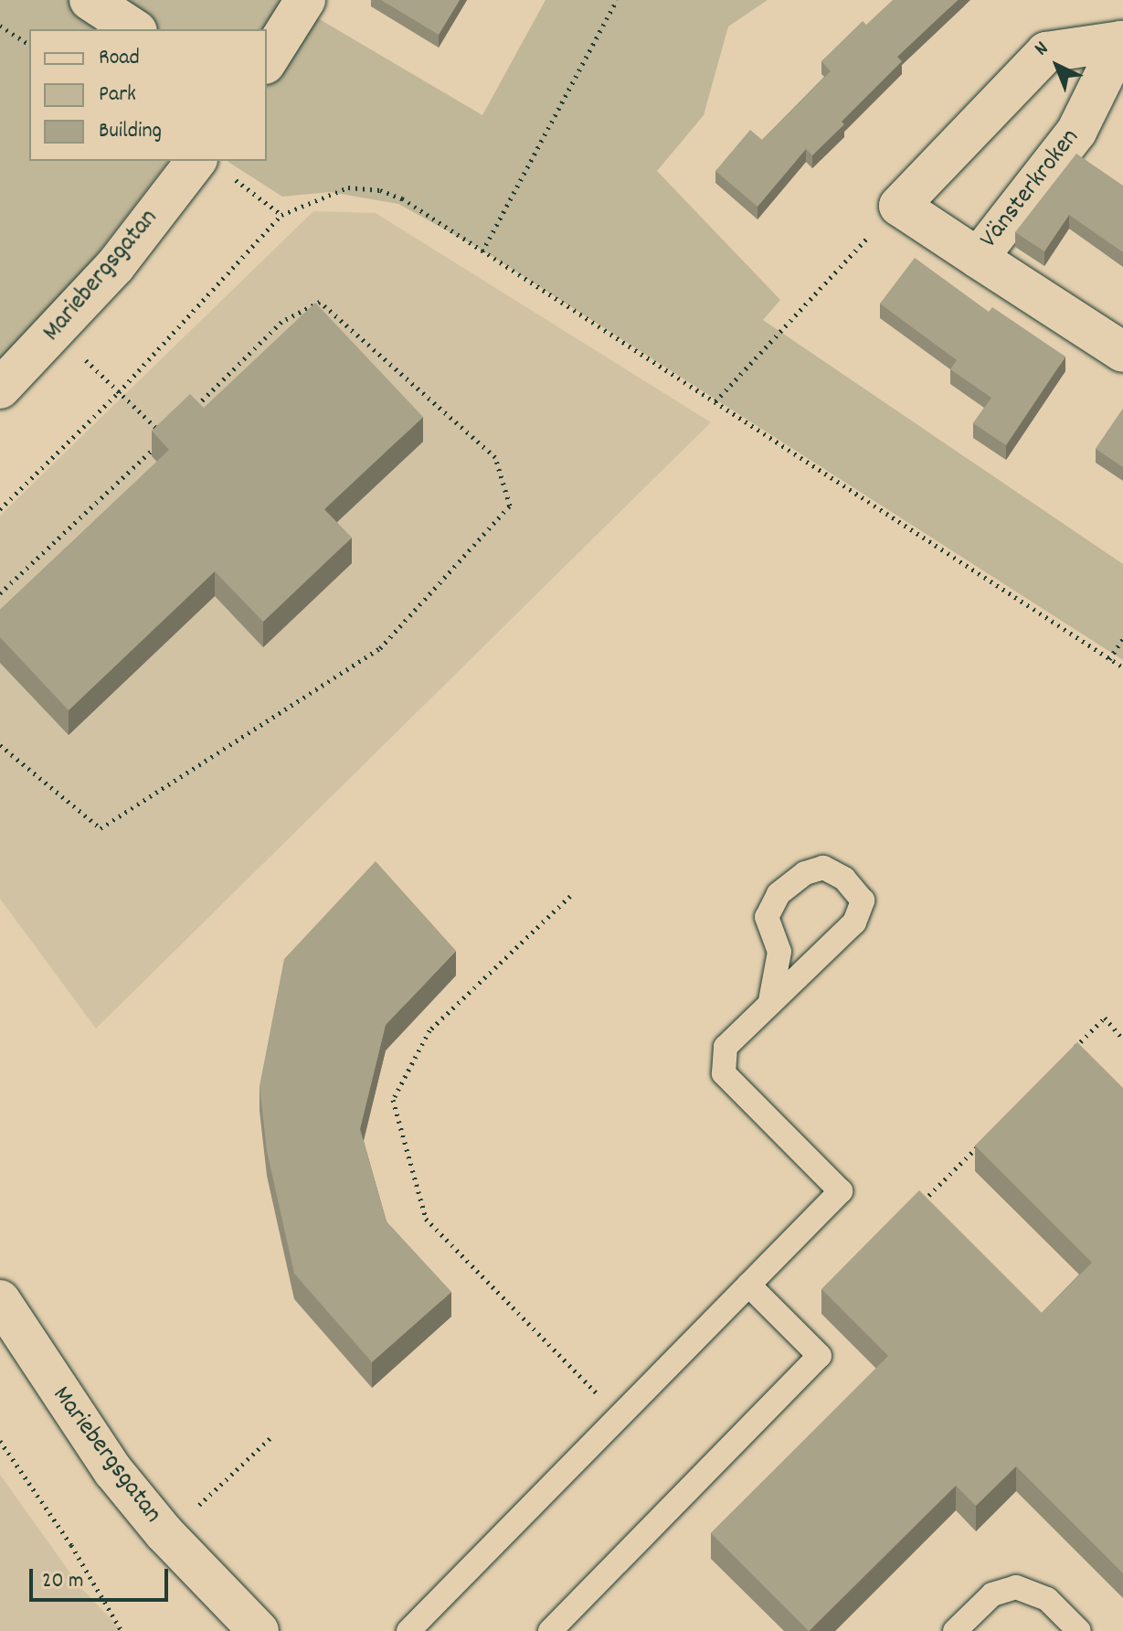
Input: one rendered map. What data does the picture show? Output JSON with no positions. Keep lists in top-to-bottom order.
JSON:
{
  "streets": {
    "street": ["Vänsterkroken", "Mariebergsgatan"]
  },
  "legend": ["Road", "Park", "Building"],
  "scale_bar": "20 m",
  "north": "top left"
}
